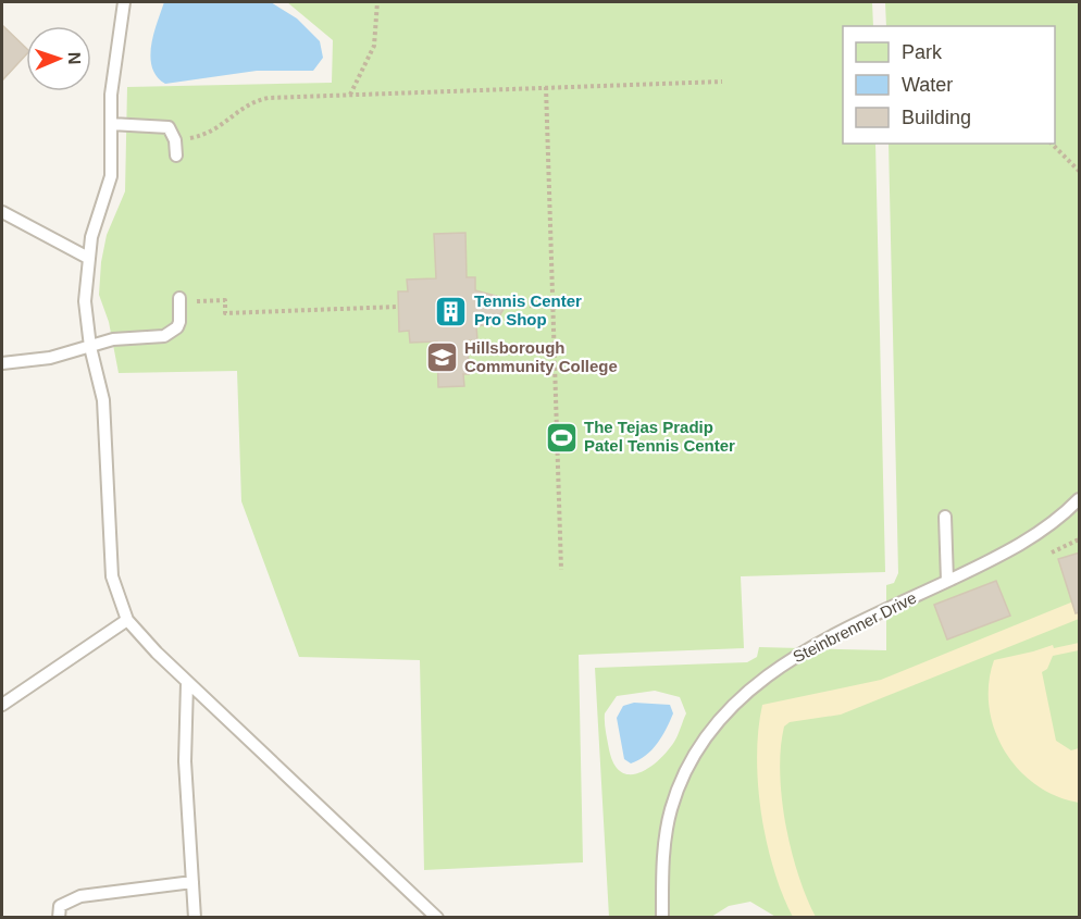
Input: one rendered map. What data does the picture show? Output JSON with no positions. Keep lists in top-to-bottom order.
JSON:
{
  "streets": {
    "lane": ["Steinbrenner Drive"]
  },
  "places": {
    "building": ["Tennis Center Pro Shop"],
    "school or university": ["Hillsborough Community College"],
    "sports": ["The Tejas Pradip Patel Tennis Center"]
  },
  "legend": ["Park", "Water", "Building"],
  "north": "right"
}
